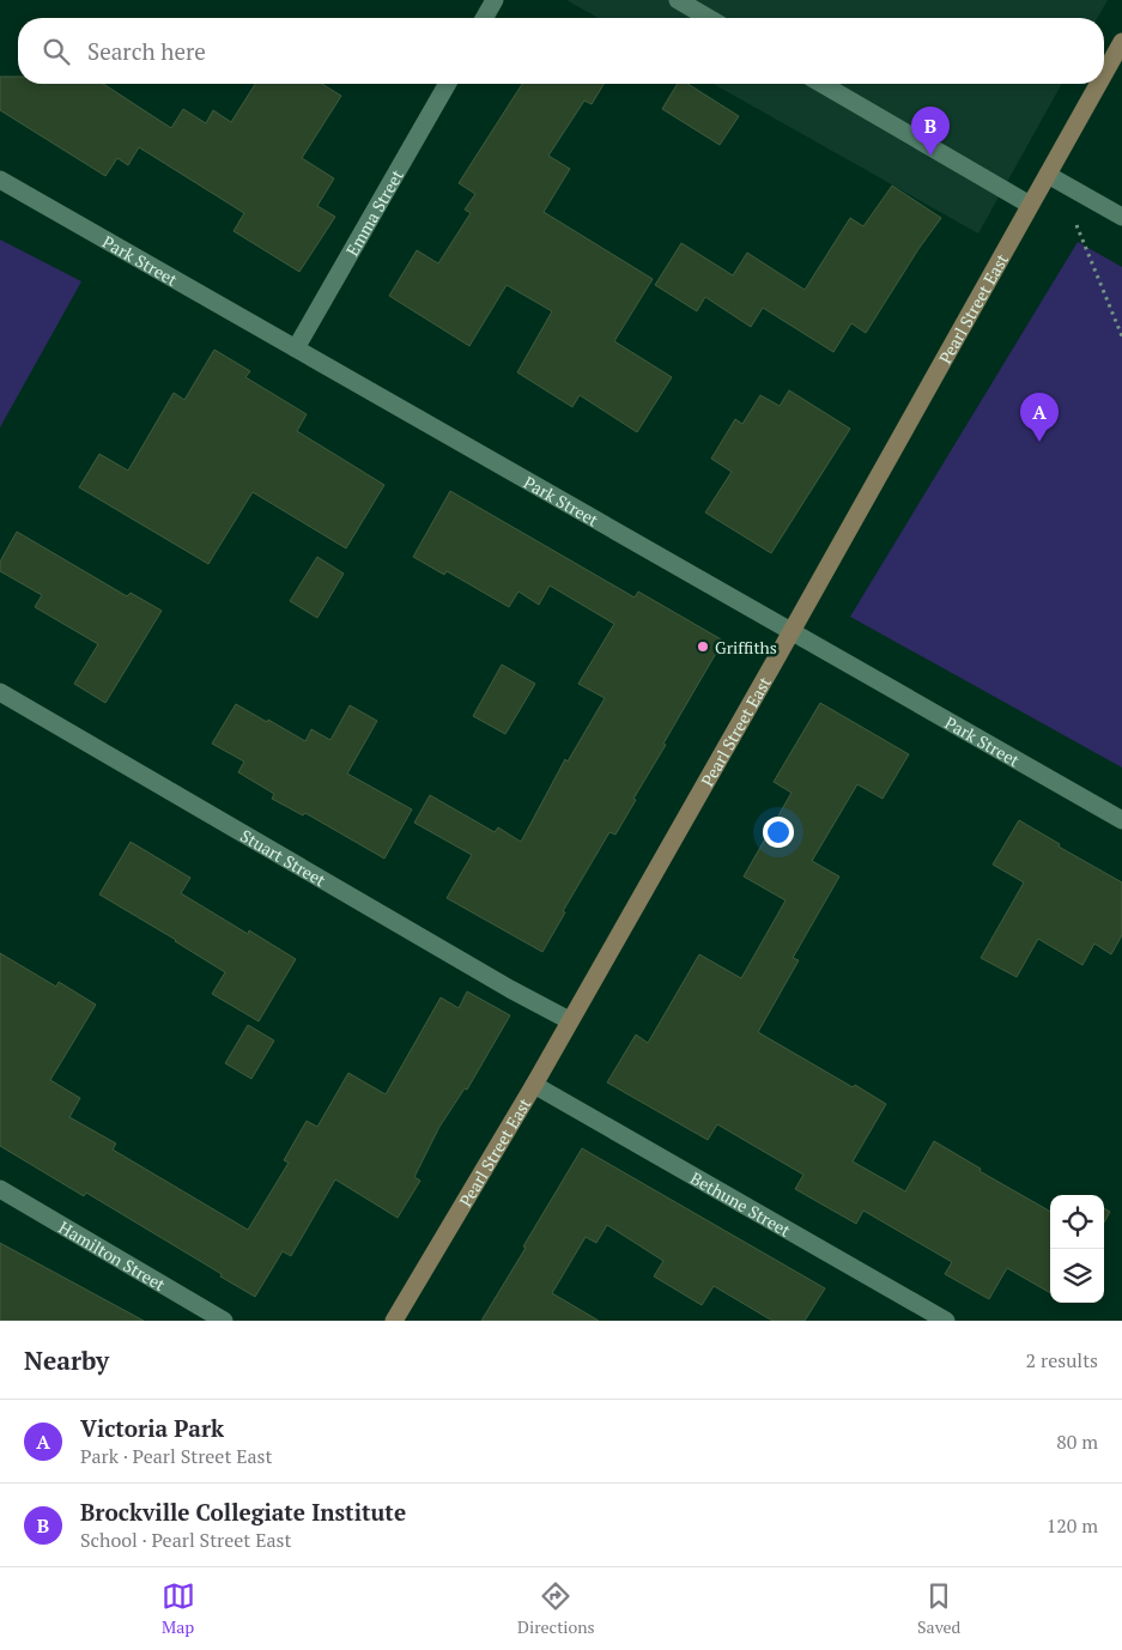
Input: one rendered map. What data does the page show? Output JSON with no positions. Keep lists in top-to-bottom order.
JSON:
{
  "streets": {
    "street": [
      "Emma Street",
      "Park Street",
      "Pearl Street East",
      "Stuart Street",
      "Bethune Street",
      "Hamilton Street"
    ]
  },
  "crossings": [
    ["Emma Street", "Park Street"],
    ["Park Street", "Pearl Street East"],
    ["Pearl Street East", "Stuart Street"],
    ["Pearl Street East", "Bethune Street"]
  ],
  "places": ["Griffiths"],
  "page": {
    "search": "Search here",
    "pins": ["B", "A"],
    "heading": ["Nearby", "2 results"],
    "list": [
      {
        "mark": "A",
        "name": "Victoria Park",
        "note": "Park · Pearl Street East",
        "value": "80 m"
      },
      {
        "mark": "B",
        "name": "Brockville Collegiate Institute",
        "note": "School · Pearl Street East",
        "value": "120 m"
      }
    ],
    "nav": ["Map", "Directions", "Saved"]
  }
}
